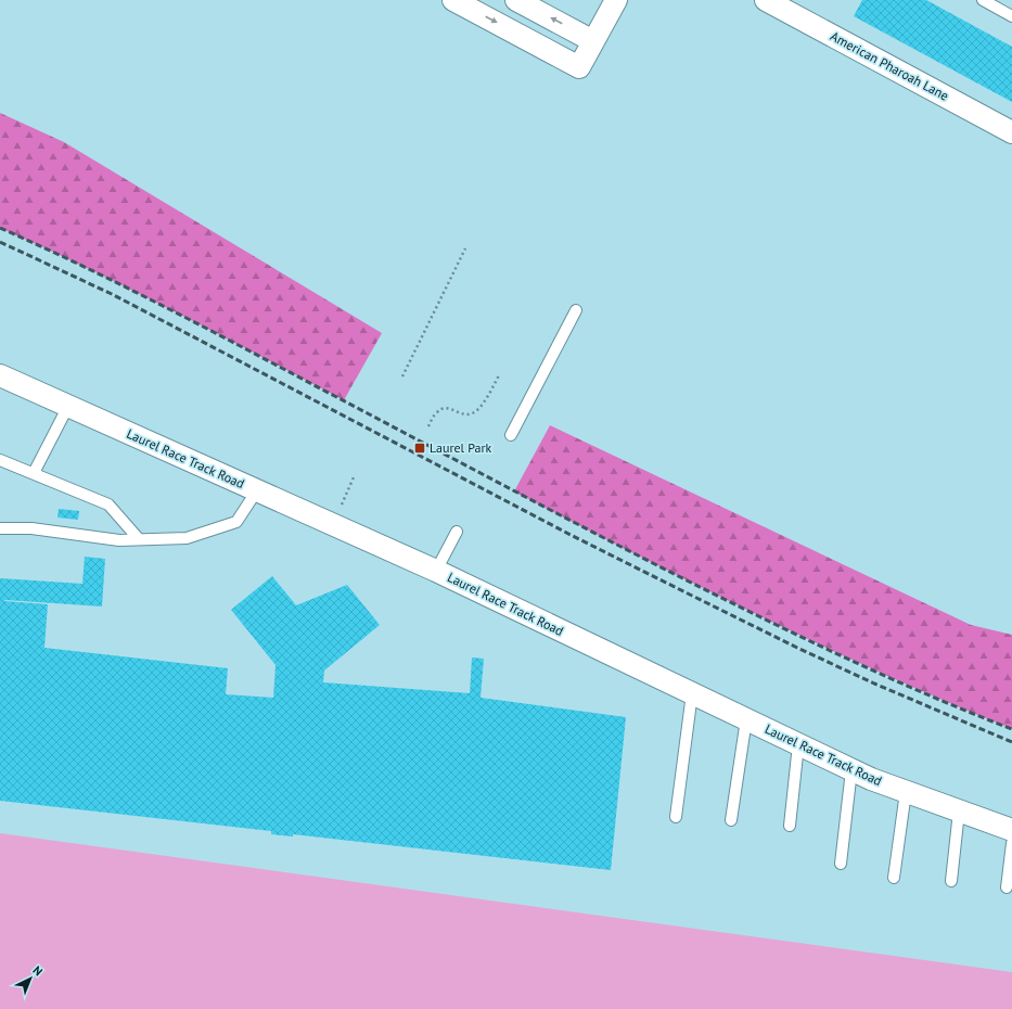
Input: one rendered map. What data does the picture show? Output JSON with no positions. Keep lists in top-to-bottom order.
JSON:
{
  "streets": {
    "street": ["American Pharoah Lane", "Laurel Race Track Road"]
  },
  "places": {
    "transit": ["Laurel Park"]
  },
  "north": "top right"
}
